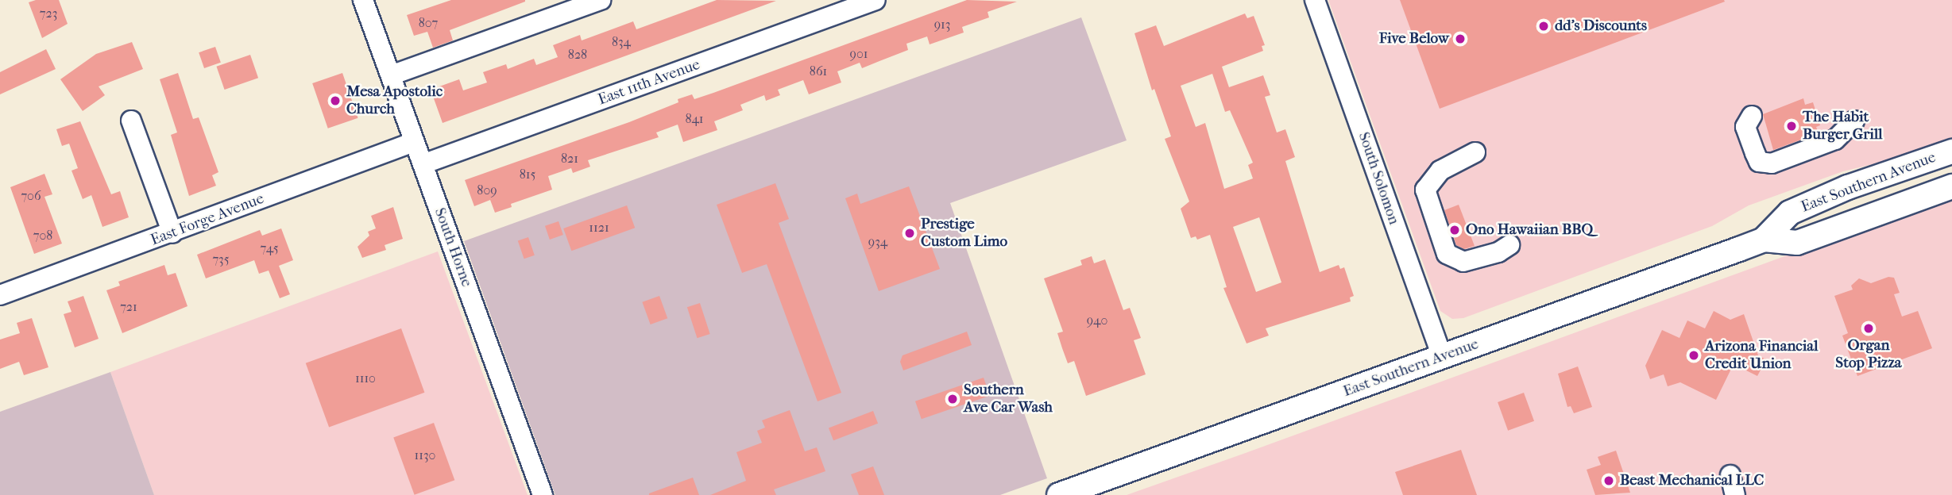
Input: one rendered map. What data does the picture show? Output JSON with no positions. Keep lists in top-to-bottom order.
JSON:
{
  "streets": {
    "main road": ["East Southern Avenue"],
    "street": [
      "East 11th Avenue",
      "South Solomon",
      "East Forge Avenue",
      "South Horne"
    ]
  },
  "crossings": [
    ["East 11th Avenue", "South Horne"],
    ["South Solomon", "East Southern Avenue"],
    ["East Forge Avenue", "South Horne"]
  ],
  "places": [
    "dd's Discounts",
    "Five Below",
    "Mesa Apostolic Church",
    "The Habit Burger Grill",
    "Ono Hawaiian BBQ",
    "Prestige Custom Limo",
    "Organ Stop Pizza",
    "Arizona Financial Credit Union",
    "Southern Ave Car Wash",
    "Beast Mechanical LLC"
  ],
  "house_numbers": [
    "723",
    "807",
    "913",
    "834",
    "901",
    "828",
    "861",
    "841",
    "821",
    "815",
    "809",
    "706",
    "1121",
    "708",
    "934",
    "745",
    "735",
    "721",
    "940",
    "1110",
    "1130"
  ]
}
